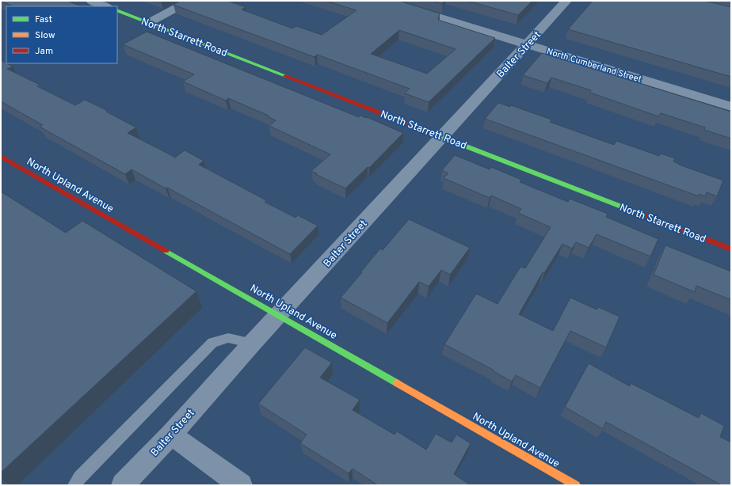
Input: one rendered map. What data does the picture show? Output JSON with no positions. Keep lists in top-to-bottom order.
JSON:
{
  "streets": {
    "street": [
      "North Starrett Road",
      "Balter Street",
      "North Cumberland Street",
      "North Upland Avenue"
    ]
  },
  "crossings": [
    ["North Starrett Road", "Balter Street"],
    ["Balter Street", "North Cumberland Street"],
    ["Balter Street", "North Upland Avenue"]
  ],
  "legend": ["Fast", "Slow", "Jam"]
}
